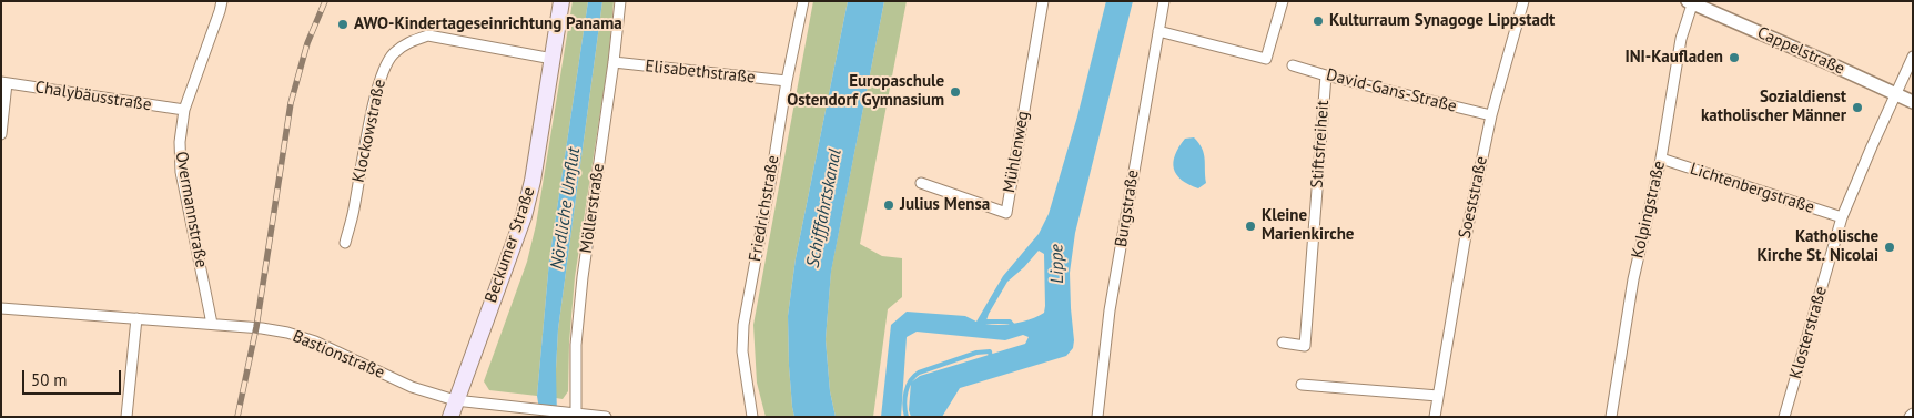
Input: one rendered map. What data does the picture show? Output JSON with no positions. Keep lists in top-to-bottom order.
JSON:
{
  "streets": {
    "main road": ["Beckumer Straße"],
    "street": [
      "Cappelstraße",
      "Elisabethstraße",
      "David-Gans-Straße",
      "Chalybäusstraße",
      "Klockowstraße",
      "Stiftsfreiheit",
      "Mühlenweg",
      "Lichtenbergstraße",
      "Soeststraße",
      "Möllerstraße",
      "Friedrichstraße",
      "Burgstraße",
      "Overmannstraße",
      "Kolpingstraße",
      "Klosterstraße",
      "Bastionstraße"
    ]
  },
  "crossings": [
    ["Cappelstraße", "Kolpingstraße"],
    ["Cappelstraße", "Klosterstraße"],
    ["Elisabethstraße", "Möllerstraße"],
    ["Elisabethstraße", "Friedrichstraße"],
    ["David-Gans-Straße", "Stiftsfreiheit"],
    ["David-Gans-Straße", "Soeststraße"],
    ["Chalybäusstraße", "Overmannstraße"],
    ["Klockowstraße", "Beckumer Straße"],
    ["Lichtenbergstraße", "Kolpingstraße"],
    ["Lichtenbergstraße", "Klosterstraße"],
    ["Möllerstraße", "Bastionstraße"],
    ["Overmannstraße", "Bastionstraße"],
    ["Beckumer Straße", "Bastionstraße"]
  ],
  "water": ["Nördliche Umflut", "Schifffahrtskanal", "Lippe"],
  "places": [
    "Kulturraum Synagoge Lippstadt",
    "AWO-Kindertageseinrichtung Panama",
    "INI-Kaufladen",
    "Europaschule Ostendorf Gymnasium",
    "Sozialdienst katholischer Männer",
    "Julius Mensa",
    "Kleine Marienkirche",
    "Katholische Kirche St. Nicolai"
  ],
  "scale_bar": "50 m"
}
